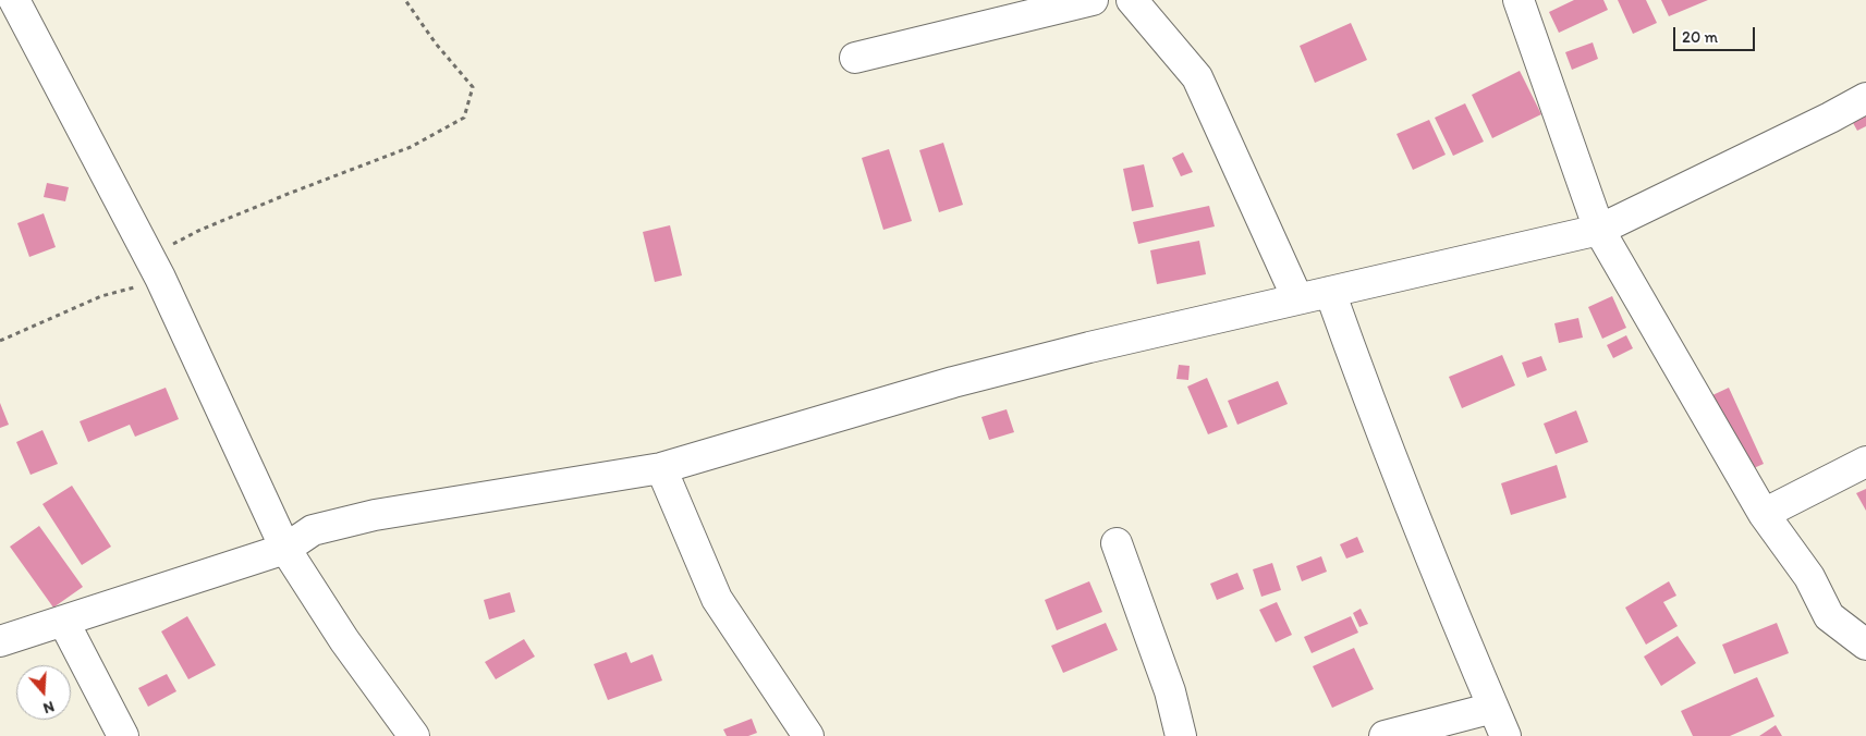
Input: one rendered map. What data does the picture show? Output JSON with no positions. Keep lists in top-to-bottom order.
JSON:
{
  "scale_bar": "20 m",
  "north": "bottom"
}
